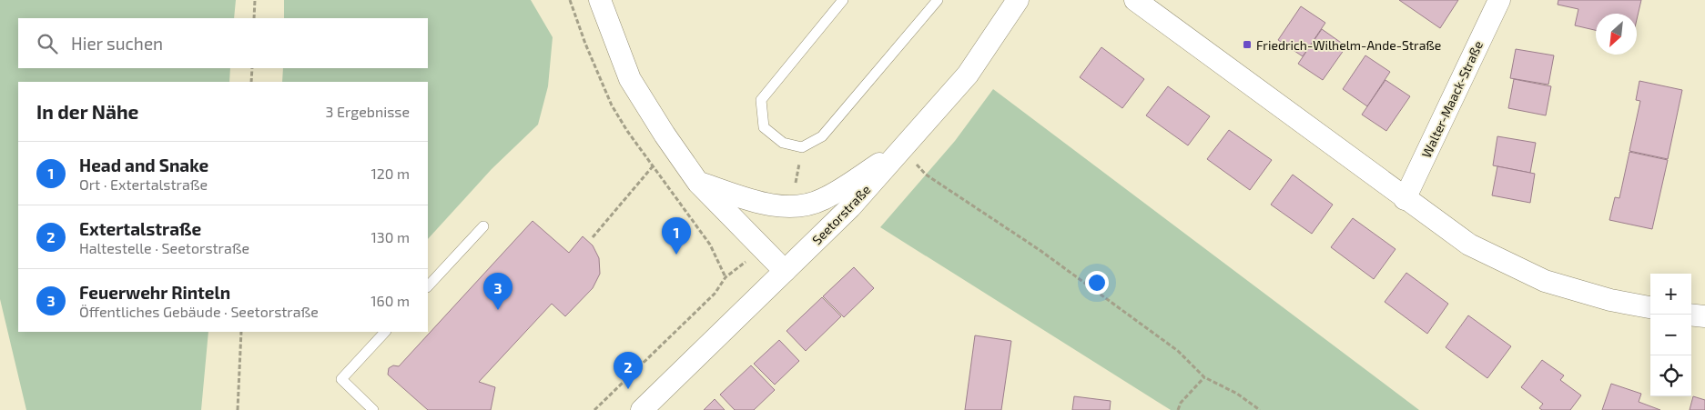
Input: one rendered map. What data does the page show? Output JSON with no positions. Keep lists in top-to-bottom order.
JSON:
{
  "streets": {
    "street": ["Walter-Maack-Straße", "Seetorstraße"]
  },
  "places": {
    "transit": ["Friedrich-Wilhelm-Ande-Straße"]
  },
  "north": "bottom left",
  "page": {
    "search": "Hier suchen",
    "heading": ["In der Nähe", "3 Ergebnisse"],
    "list": [
      {
        "mark": "1",
        "name": "Head and Snake",
        "note": "Ort · Extertalstraße",
        "value": "120 m"
      },
      {
        "mark": "2",
        "name": "Extertalstraße",
        "note": "Haltestelle · Seetorstraße",
        "value": "130 m"
      },
      {
        "mark": "3",
        "name": "Feuerwehr Rinteln",
        "note": "Öffentliches Gebäude · Seetorstraße",
        "value": "160 m"
      }
    ],
    "pins": ["1", "3", "2"],
    "map_buttons": ["+", "−"]
  }
}
